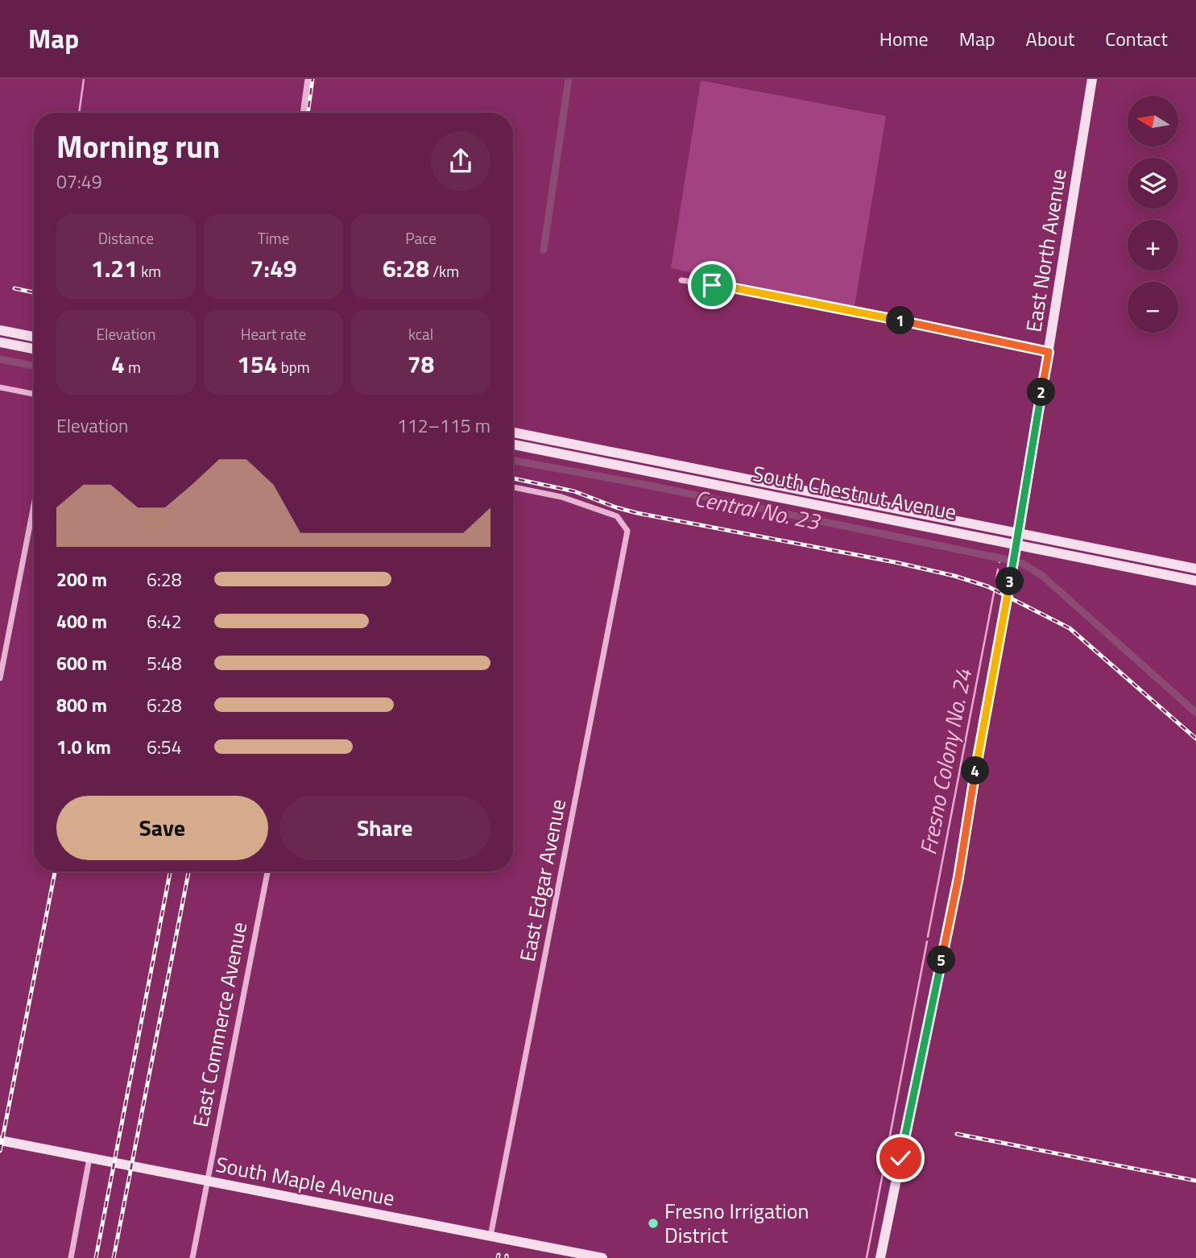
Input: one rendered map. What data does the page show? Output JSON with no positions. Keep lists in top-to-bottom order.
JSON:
{
  "streets": {
    "street": [
      "East North Avenue",
      "South Chestnut Avenue",
      "East Edgar Avenue",
      "East Commerce Avenue",
      "South Maple Avenue"
    ]
  },
  "crossings": [
    ["East North Avenue", "South Chestnut Avenue"],
    ["East Edgar Avenue", "South Maple Avenue"],
    ["East Commerce Avenue", "South Maple Avenue"]
  ],
  "water": ["Central No. 23", "Fresno Colony No. 24"],
  "places": ["Fresno Irrigation District"],
  "north": "left",
  "page": {
    "header": "Map",
    "nav": [
      "Home",
      "Map",
      "About",
      "Contact"
    ],
    "map_buttons": ["+", "−"],
    "heading": ["Morning run", "07:49"],
    "stats": [
      ["Distance", "1.21 km"],
      ["Time", "7:49"],
      ["Pace", "6:28 /km"],
      ["Elevation", "4 m"],
      ["Heart rate", "154 bpm"],
      ["kcal", "78"]
    ],
    "pins": [
      "1",
      "2",
      "3",
      "4",
      "5"
    ],
    "chart": ["Elevation", "112–115 m"],
    "list": [
      {
        "name": "200 m",
        "note": "6:28"
      },
      {
        "name": "400 m",
        "note": "6:42"
      },
      {
        "name": "600 m",
        "note": "5:48"
      },
      {
        "name": "800 m",
        "note": "6:28"
      },
      {
        "name": "1.0 km",
        "note": "6:54"
      }
    ],
    "buttons": ["Save", "Share"]
  }
}
